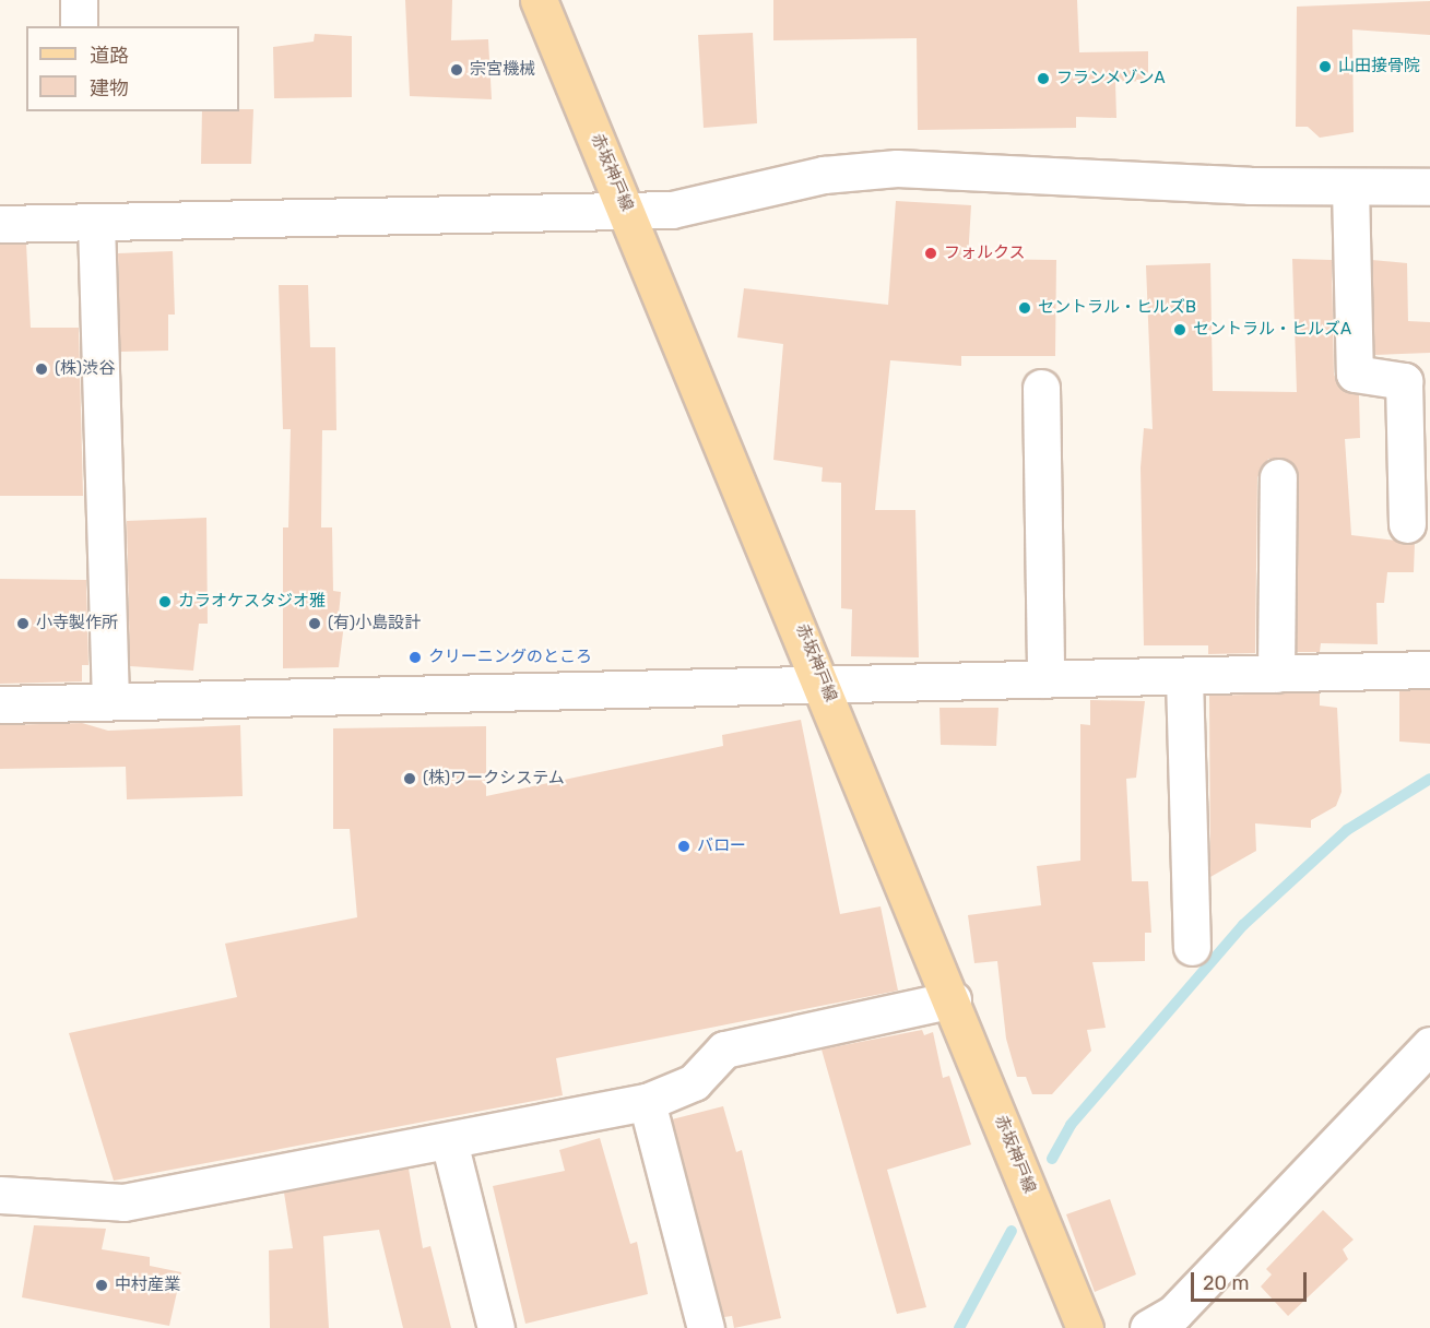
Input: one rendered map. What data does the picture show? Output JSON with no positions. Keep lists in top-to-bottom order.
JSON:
{
  "streets": {
    "main road": ["赤坂神戸線"]
  },
  "places": [
    "山田接骨院",
    "宗宮機械",
    "フランメゾンA",
    "フォルクス",
    "セントラル・ヒルズB",
    "セントラル・ヒルズA",
    "(株)渋谷",
    "カラオケスタジオ雅",
    "小寺製作所",
    "(有)小島設計",
    "クリーニングのところ",
    "(株)ワークシステム",
    "バロー",
    "中村産業"
  ],
  "legend": ["道路", "建物"],
  "scale_bar": "20 m"
}
